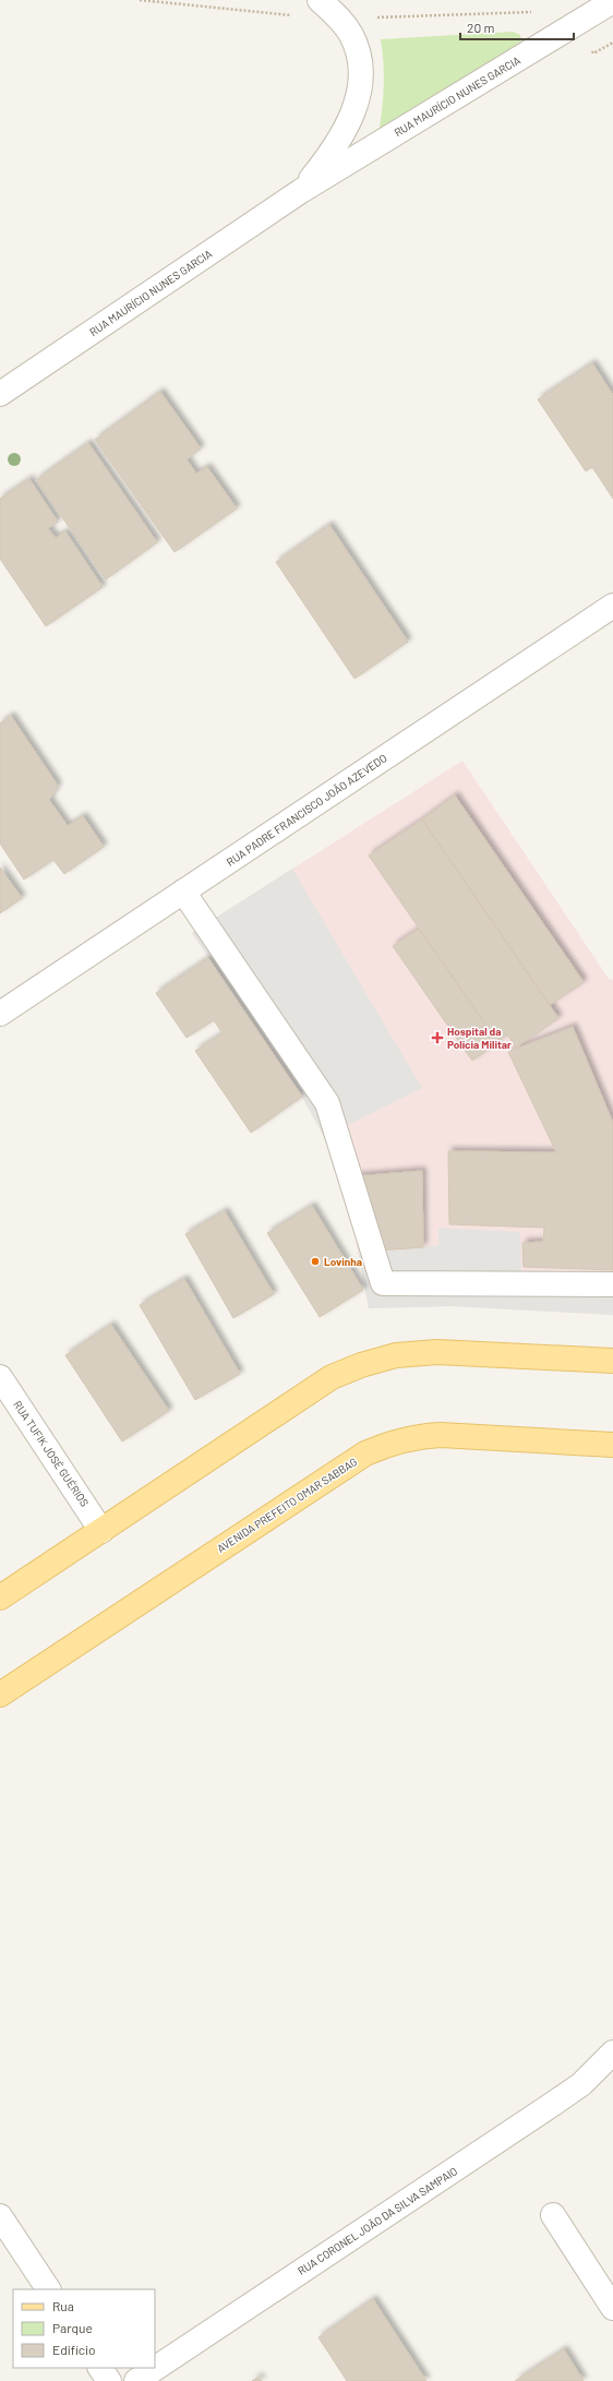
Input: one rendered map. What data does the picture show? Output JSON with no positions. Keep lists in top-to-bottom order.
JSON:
{
  "streets": {
    "main road": ["AVENIDA PREFEITO OMAR SABBAG"],
    "street": [
      "RUA MAURÍCIO NUNES GARCIA",
      "RUA PADRE FRANCISCO JOÃO AZEVEDO",
      "RUA TUFIK JOSÉ GUÉRIOS",
      "RUA CORONEL JOÃO DA SILVA SAMPAIO"
    ]
  },
  "places": {
    "health": ["Hospital da Polícia Militar"],
    "other": ["Lovinha"]
  },
  "legend": ["Rua", "Parque", "Edifício"],
  "scale_bar": "20 m"
}
